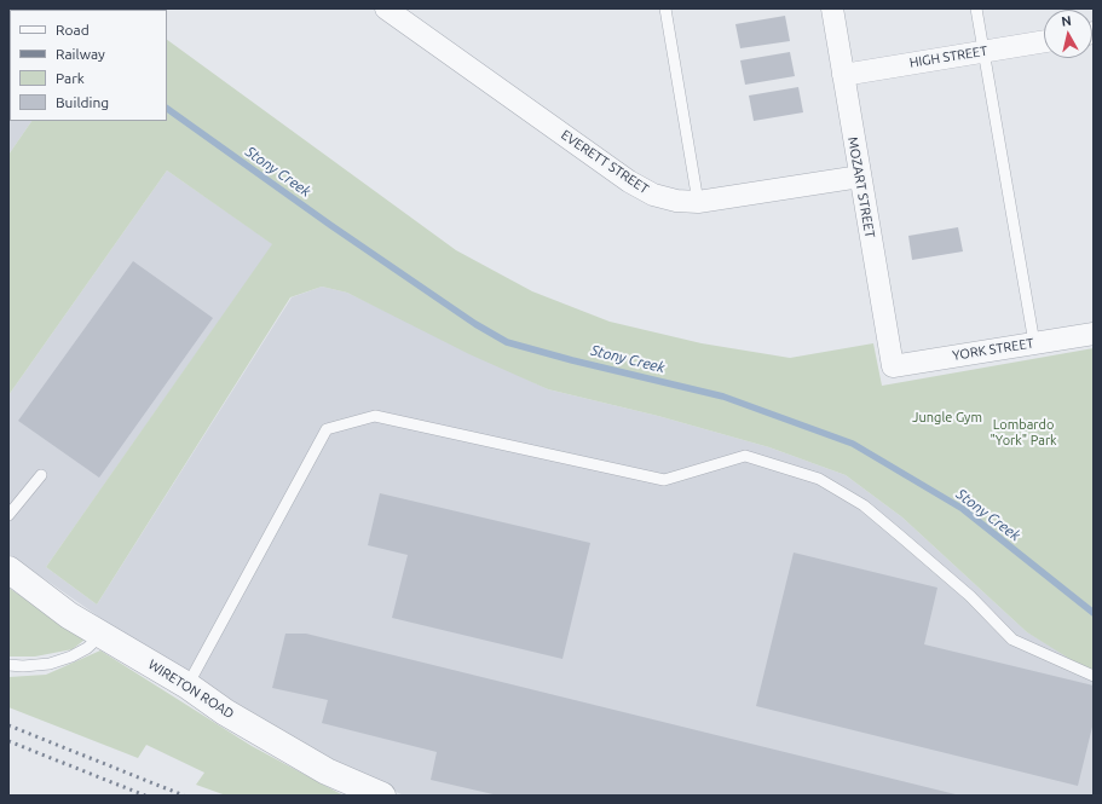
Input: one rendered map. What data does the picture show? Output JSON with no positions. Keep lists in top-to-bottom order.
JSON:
{
  "streets": {
    "street": [
      "HIGH STREET",
      "EVERETT STREET",
      "MOZART STREET",
      "YORK STREET",
      "WIRETON ROAD"
    ]
  },
  "crossings": [
    ["HIGH STREET", "MOZART STREET"],
    ["EVERETT STREET", "MOZART STREET"],
    ["MOZART STREET", "YORK STREET"]
  ],
  "water": ["Stony Creek"],
  "parks": ["Jungle Gym", "Lombardo \"York\" Park"],
  "legend": [
    "Road",
    "Railway",
    "Park",
    "Building"
  ],
  "north": "top"
}
